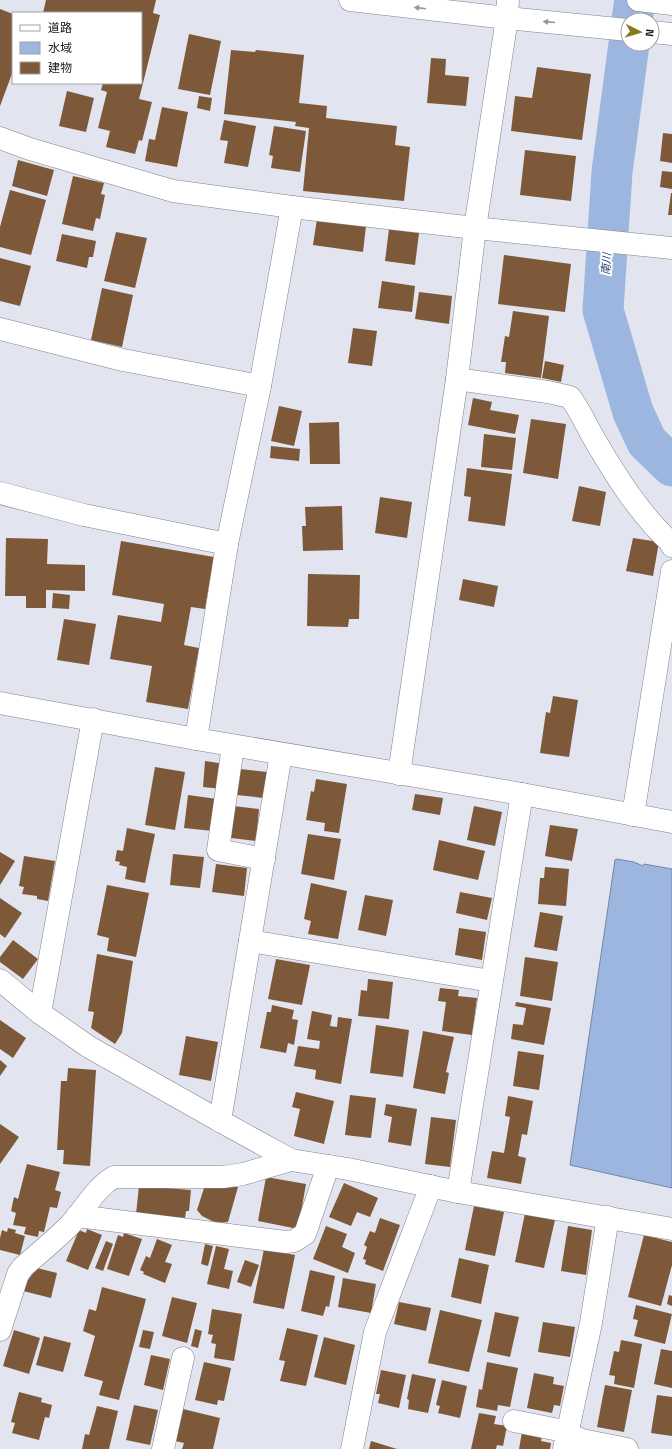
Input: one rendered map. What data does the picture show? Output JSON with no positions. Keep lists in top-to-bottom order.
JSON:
{
  "water": ["南川"],
  "legend": ["道路", "水域", "建物"],
  "north": "right"
}
